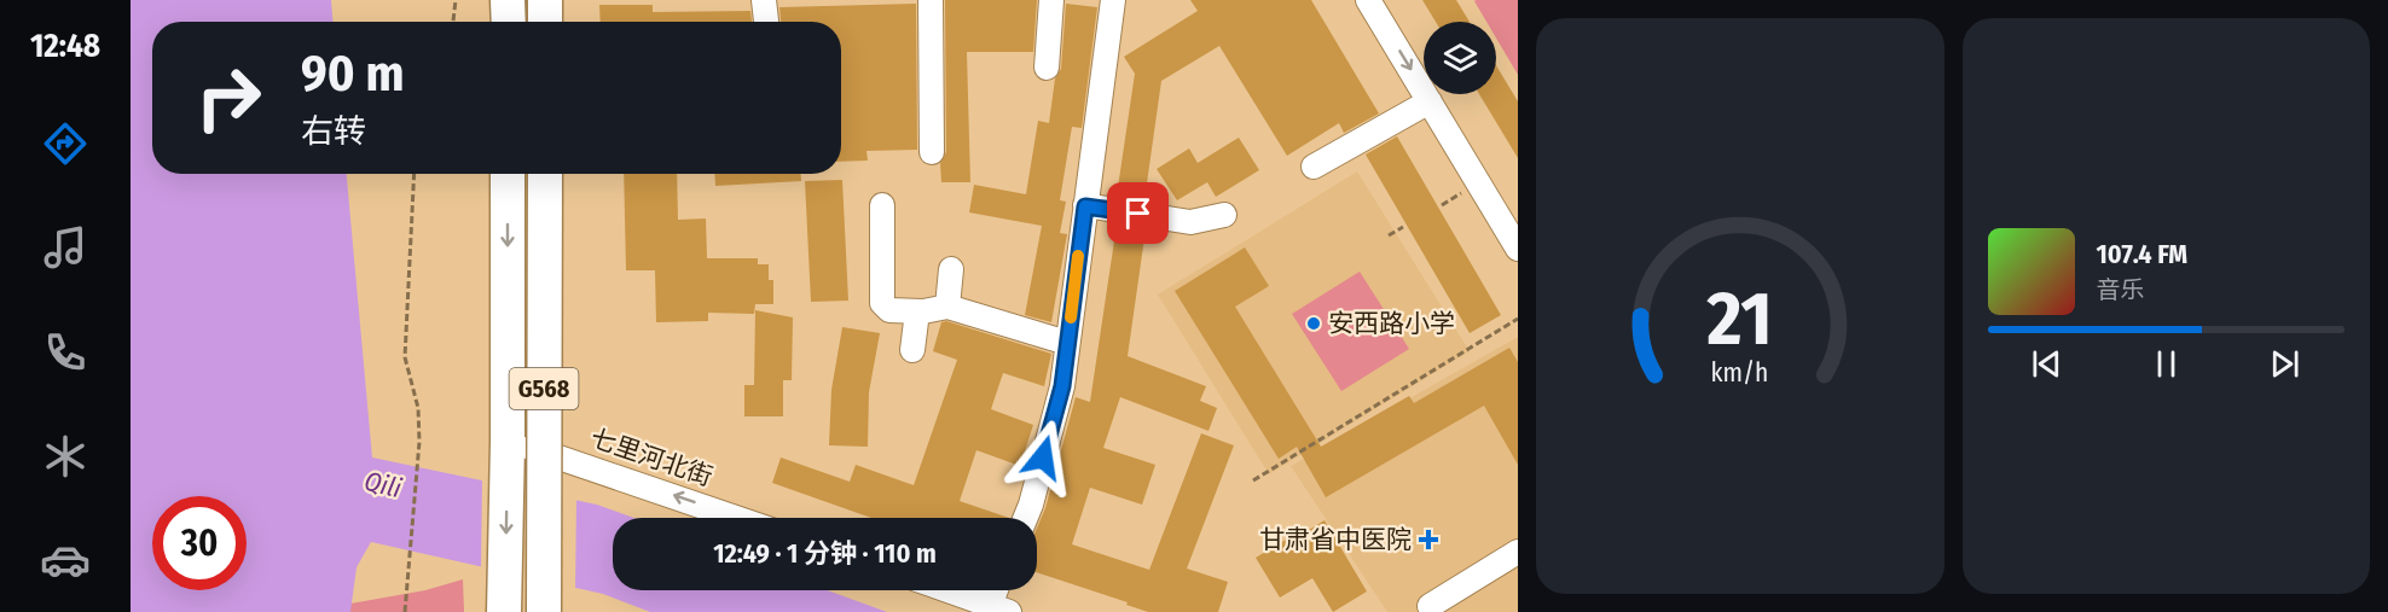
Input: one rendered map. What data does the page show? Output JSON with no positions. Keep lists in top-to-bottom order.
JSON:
{
  "streets": {
    "highway": ["G568"],
    "street": ["七里河北街"]
  },
  "crossings": [
    ["G568", "七里河北街"]
  ],
  "one_way": ["七里河北街"],
  "water": ["Qili"],
  "places": {
    "other": ["安西路小学"],
    "health": ["甘肃省中医院"]
  },
  "page": {
    "tabs": "12:48",
    "turn": ["90 m", "右转"],
    "song": ["107.4 FM", "音乐"],
    "limit": "30",
    "trip": "12:49 · 1 分钟 · 110 m",
    "gauge": ["21", "km/h"]
  }
}
